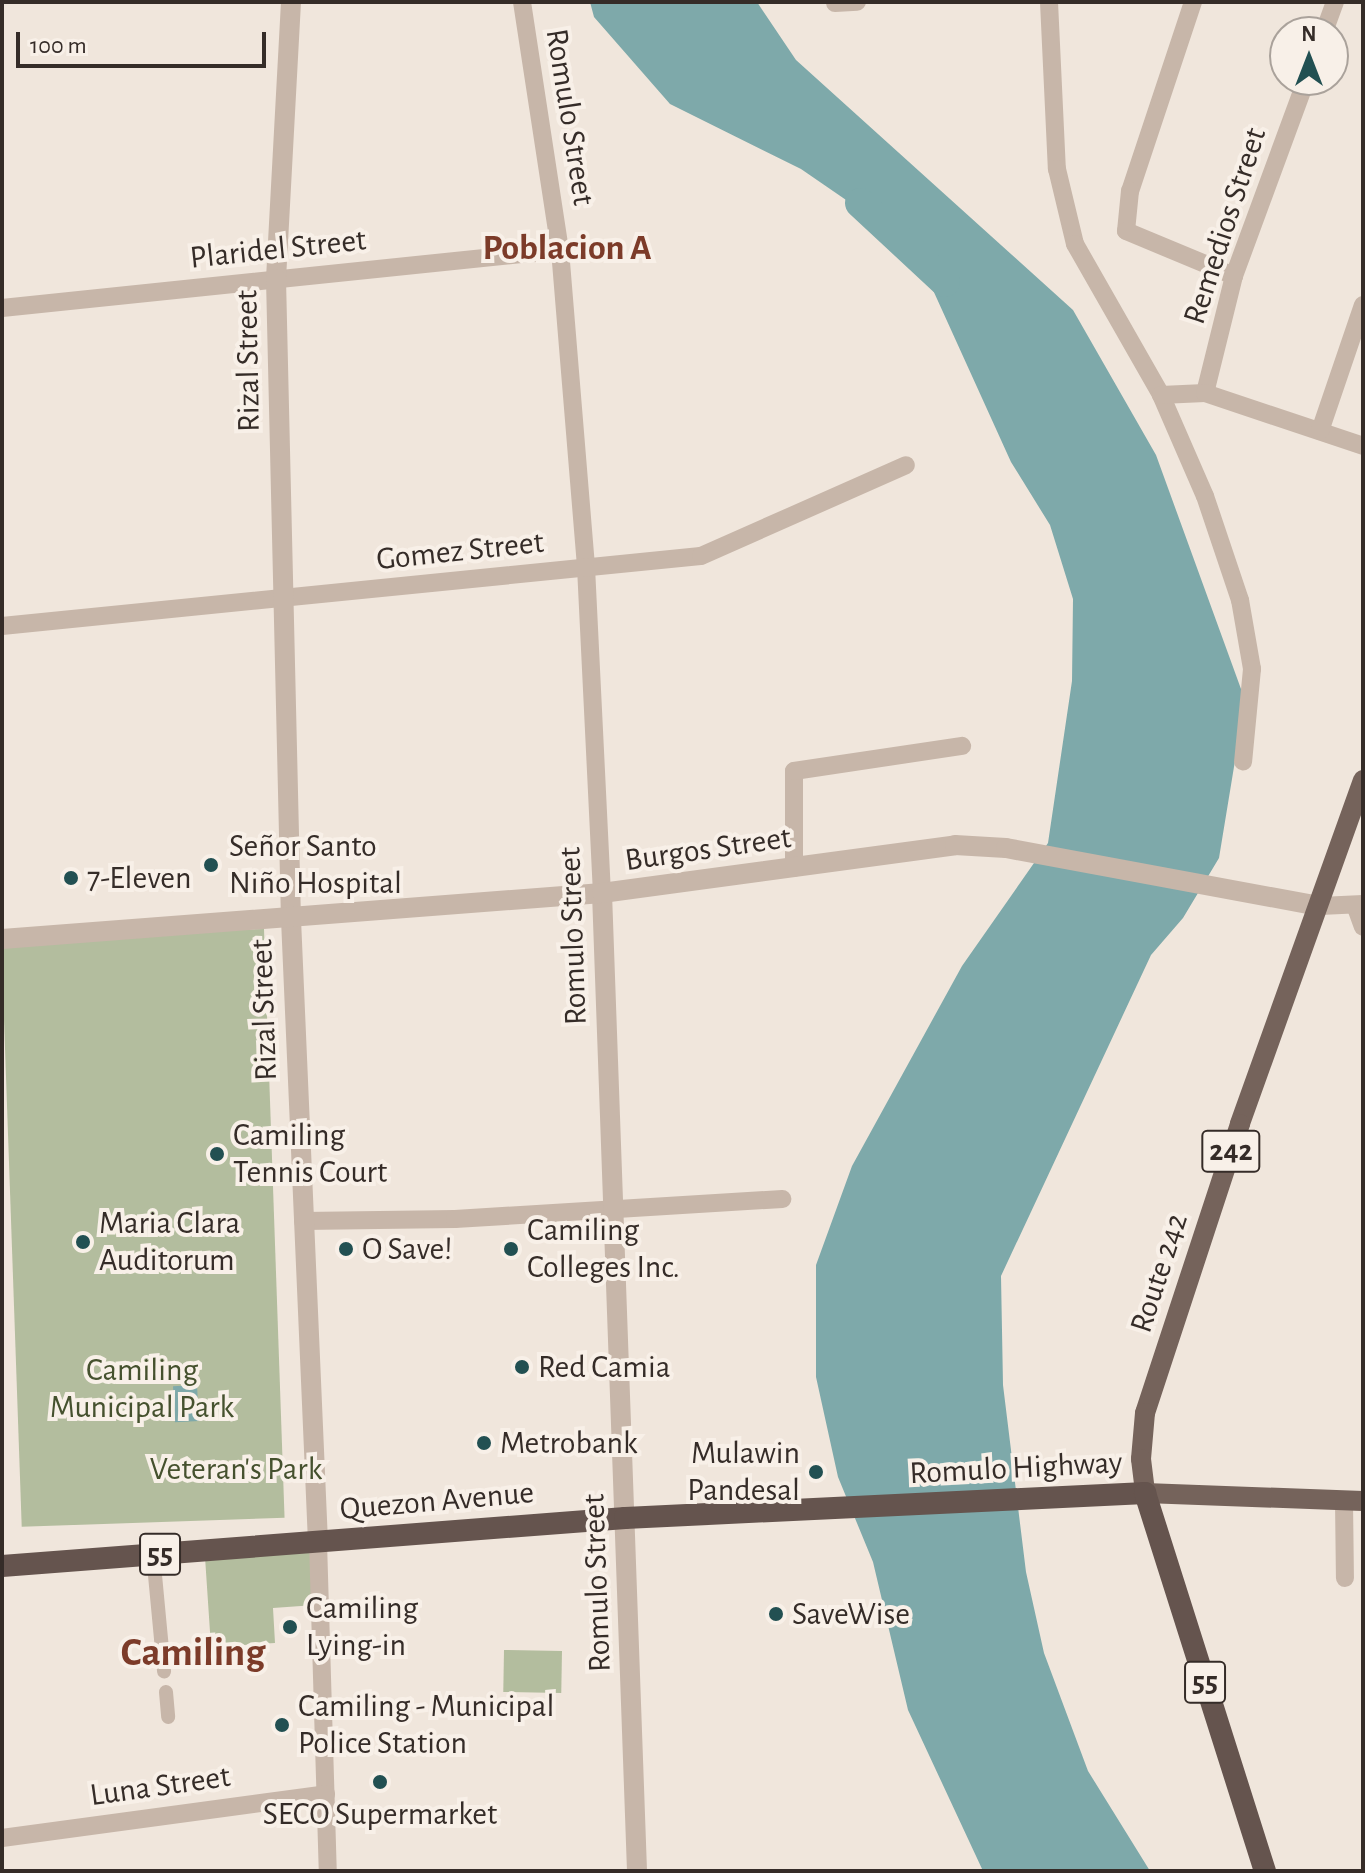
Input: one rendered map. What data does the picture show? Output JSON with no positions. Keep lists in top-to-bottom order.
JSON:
{
  "streets": {
    "highway": ["Romulo Highway", "Quezon Avenue", "55"],
    "main road": ["242", "Route 242"],
    "street": [
      "Romulo Street",
      "Remedios Street",
      "Plaridel Street",
      "Rizal Street",
      "Gomez Street",
      "Burgos Street",
      "Luna Street"
    ]
  },
  "crossings": [
    ["Romulo Street", "Plaridel Street"],
    ["Romulo Street", "Gomez Street"],
    ["Romulo Street", "Burgos Street"],
    ["Romulo Street", "Quezon Avenue"],
    ["Plaridel Street", "Rizal Street"],
    ["Rizal Street", "Gomez Street"],
    ["Rizal Street", "Burgos Street"],
    ["Rizal Street", "Quezon Avenue"],
    ["Rizal Street", "Luna Street"],
    ["Burgos Street", "Route 242"],
    ["Route 242", "Romulo Highway"],
    ["Romulo Highway", "Quezon Avenue"]
  ],
  "districts": ["Poblacion A", "Camiling"],
  "parks": ["Camiling Municipal Park", "Veteran's Park"],
  "places": [
    "Señor Santo Niño Hospital",
    "7-Eleven",
    "Camiling Tennis Court",
    "Maria Clara Auditorum",
    "O Save!",
    "Camiling Colleges Inc.",
    "Red Camia",
    "Metrobank",
    "Mulawin Pandesal",
    "SaveWise",
    "Camiling Lying-in",
    "Camiling - Municipal Police Station",
    "SECO Supermarket"
  ],
  "scale_bar": "100 m",
  "north": "top"
}
